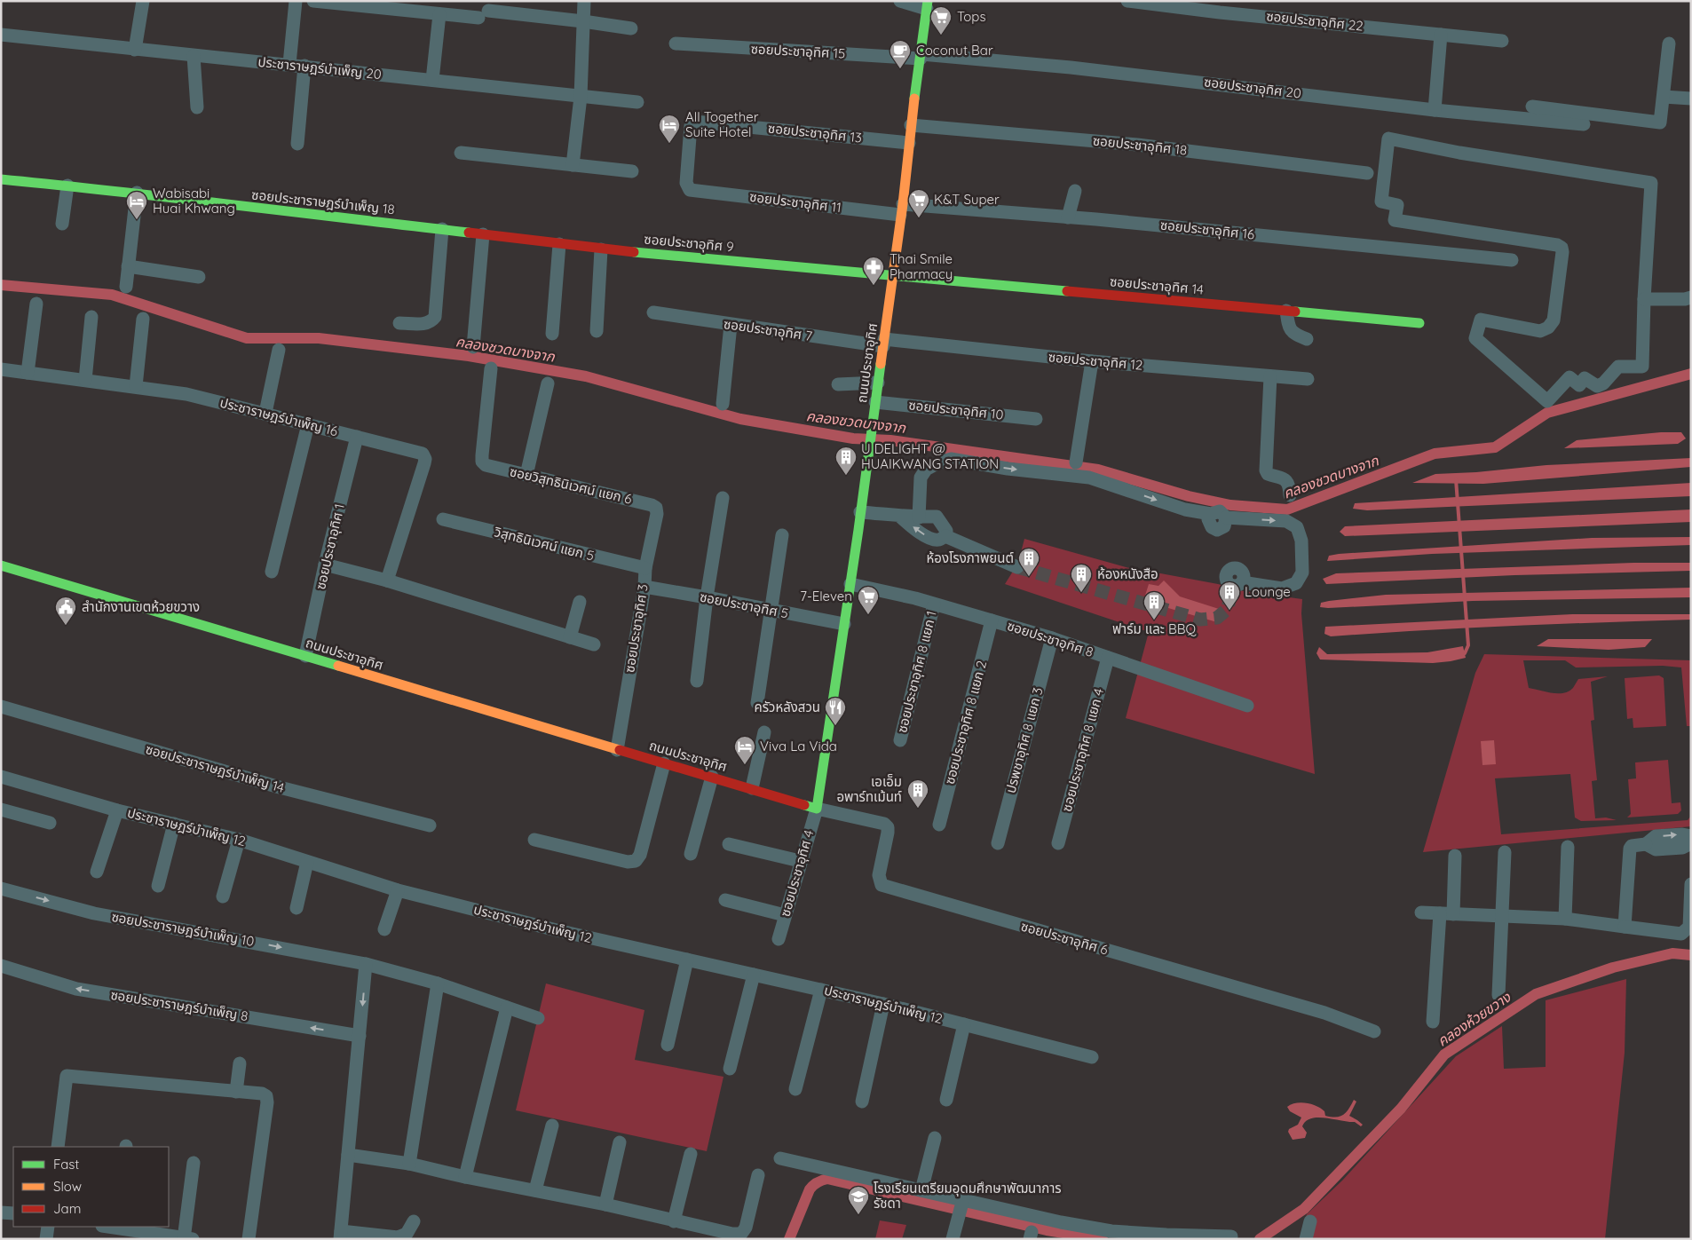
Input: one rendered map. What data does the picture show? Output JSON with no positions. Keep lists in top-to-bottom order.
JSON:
{
  "streets": {
    "main road": [
      "ซอยประชาราษฎร์บำเพ็ญ 18",
      "ซอยประชาอุทิศ 9",
      "ซอยประชาอุทิศ 14",
      "ถนนประชาอุทิศ"
    ],
    "street": [
      "ซอยประชาอุทิศ 22",
      "ซอยประชาอุทิศ 15",
      "ประชาราษฎร์บำเพ็ญ 20",
      "ซอยประชาอุทิศ 20",
      "ซอยประชาอุทิศ 13",
      "ซอยประชาอุทิศ 18",
      "ซอยประชาอุทิศ 11",
      "ซอยประชาอุทิศ 16",
      "ซอยประชาอุทิศ 7",
      "ซอยประชาอุทิศ 12",
      "ซอยประชาอุทิศ 10",
      "ประชาราษฎร์บำเพ็ญ 16",
      "ซอยวิสุทธินิเวศน์ แยก 6",
      "วิสุทธินิเวศน์ แยก 5",
      "ซอยประชาอุทิศ 1",
      "ซอยประชาอุทิศ 5",
      "ซอยประชาอุทิศ 3",
      "ซอยประชาอุทิศ 8",
      "ซอยประชาอุทิศ 8 แยก 1",
      "ซอยประชาอุทิศ 8 แยก 2",
      "ปรพชาอุทิศ 8 แยก 3",
      "ซอยประชาอุทิศ 8 แยก 4",
      "ซอยประชาราษฎร์บำเพ็ญ 14",
      "ประชาราษฎร์บำเพ็ญ 12",
      "ซอยประชาอุทิศ 4",
      "ซอยประชาราษฎร์บำเพ็ญ 10",
      "ซอยประชาอุทิศ 6",
      "ซอยประชาราษฎร์บำเพ็ญ 8"
    ]
  },
  "crossings": [
    ["ซอยประชาอุทิศ 15", "ซอยประชาอุทิศ 20"],
    ["ซอยประชาอุทิศ 15", "ถนนประชาอุทิศ"],
    ["ซอยประชาอุทิศ 20", "ถนนประชาอุทิศ"],
    ["ซอยประชาอุทิศ 13", "ซอยประชาอุทิศ 11"],
    ["ซอยประชาอุทิศ 13", "ถนนประชาอุทิศ"],
    ["ซอยประชาอุทิศ 18", "ถนนประชาอุทิศ"],
    ["ซอยประชาราษฎร์บำเพ็ญ 18", "ซอยประชาอุทิศ 9"],
    ["ซอยประชาอุทิศ 11", "ซอยประชาอุทิศ 16"],
    ["ซอยประชาอุทิศ 11", "ถนนประชาอุทิศ"],
    ["ซอยประชาอุทิศ 16", "ถนนประชาอุทิศ"],
    ["ซอยประชาอุทิศ 9", "ซอยประชาอุทิศ 14"],
    ["ซอยประชาอุทิศ 9", "ถนนประชาอุทิศ"],
    ["ซอยประชาอุทิศ 14", "ถนนประชาอุทิศ"],
    ["ซอยประชาอุทิศ 7", "ซอยประชาอุทิศ 12"],
    ["ซอยประชาอุทิศ 7", "ถนนประชาอุทิศ"],
    ["ซอยประชาอุทิศ 12", "ถนนประชาอุทิศ"],
    ["ถนนประชาอุทิศ", "ซอยประชาอุทิศ 10"],
    ["ถนนประชาอุทิศ", "ซอยประชาอุทิศ 1"],
    ["ถนนประชาอุทิศ", "ซอยประชาอุทิศ 5"],
    ["ถนนประชาอุทิศ", "ซอยประชาอุทิศ 3"],
    ["ถนนประชาอุทิศ", "ซอยประชาอุทิศ 8"],
    ["ถนนประชาอุทิศ", "ซอยประชาอุทิศ 4"],
    ["ถนนประชาอุทิศ", "ซอยประชาอุทิศ 6"],
    ["ประชาราษฎร์บำเพ็ญ 16", "ซอยประชาอุทิศ 1"],
    ["ซอยวิสุทธินิเวศน์ แยก 6", "ซอยประชาอุทิศ 3"],
    ["วิสุทธินิเวศน์ แยก 5", "ซอยประชาอุทิศ 3"],
    ["ซอยประชาอุทิศ 5", "ซอยประชาอุทิศ 3"],
    ["ซอยประชาอุทิศ 8", "ซอยประชาอุทิศ 8 แยก 1"],
    ["ซอยประชาอุทิศ 8", "ซอยประชาอุทิศ 8 แยก 2"],
    ["ซอยประชาอุทิศ 8", "ปรพชาอุทิศ 8 แยก 3"],
    ["ซอยประชาอุทิศ 8", "ซอยประชาอุทิศ 8 แยก 4"],
    ["ซอยประชาอุทิศ 4", "ซอยประชาอุทิศ 6"]
  ],
  "one_way": ["ซอยประชาราษฎร์บำเพ็ญ 10", "ซอยประชาราษฎร์บำเพ็ญ 8"],
  "water": ["คลองชวดบางจาก", "คลองห้วยขวาง"],
  "places": {
    "supermarket": ["Tops", "K&T Super", "7-Eleven"],
    "cafe": ["Coconut Bar"],
    "hotel": ["All Together Suite Hotel", "Wabisabi Huai Khwang", "Viva La Vida"],
    "pharmacy": ["Thai Smile Pharmacy"],
    "building": [
      "U DELIGHT @ HUAIKWANG STATION",
      "ห้องโรงภาพยนต์",
      "ห้องหนังสือ",
      "Lounge",
      "ฟาร์ม และ BBQ",
      "เอเอ็ม อพาร์ทเม้นท์"
    ],
    "public building": ["สำนักงานเขตห้วยขวาง"],
    "restaurant": ["ครัวหลังสวน"],
    "school or university": ["โรงเรียนเตรียมอุดมศึกษาพัฒนาการ รัชดา"]
  },
  "legend": ["Fast", "Slow", "Jam"]
}
